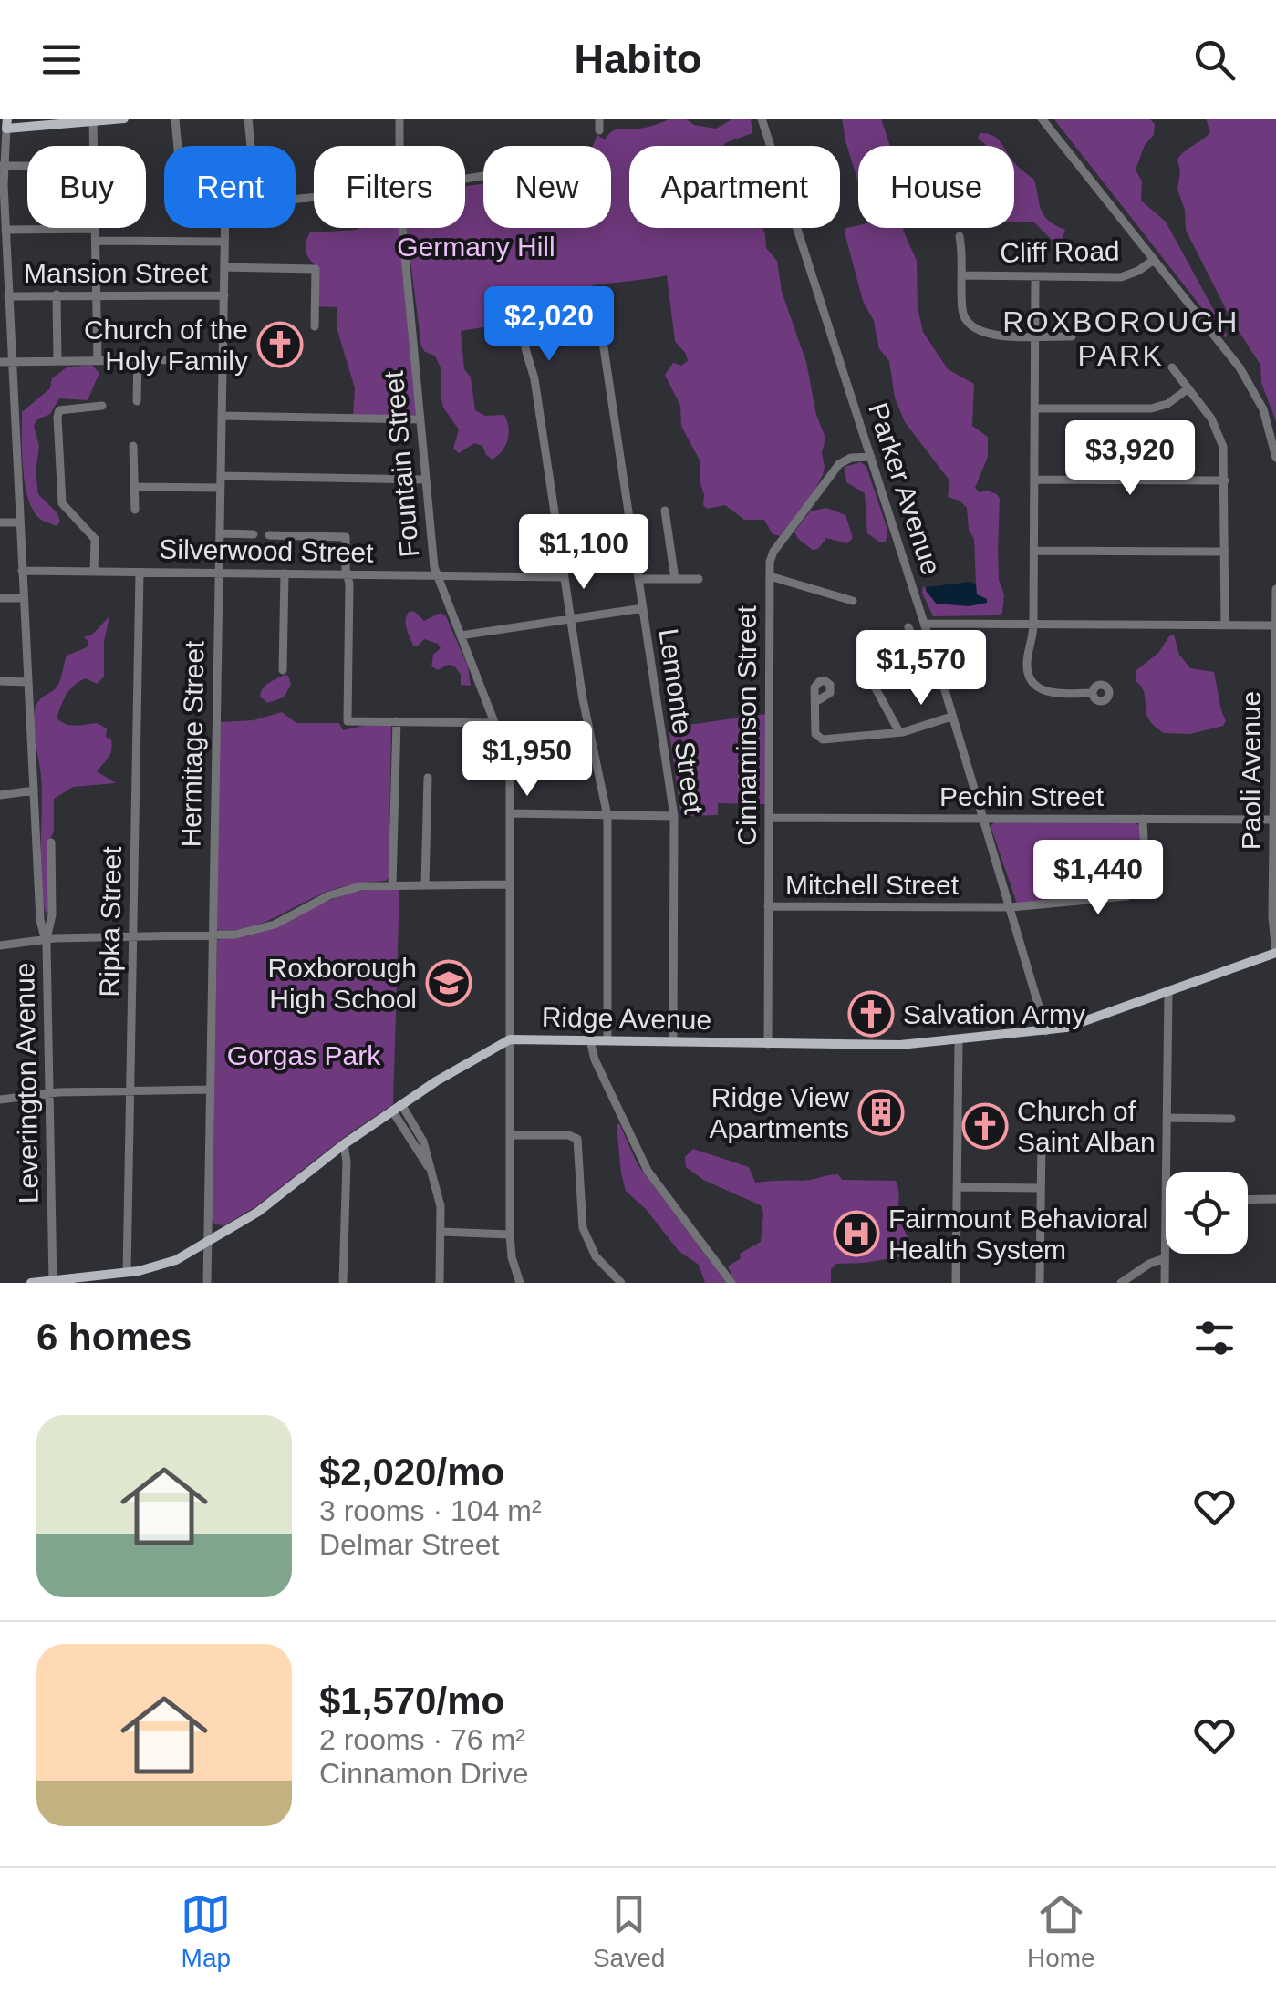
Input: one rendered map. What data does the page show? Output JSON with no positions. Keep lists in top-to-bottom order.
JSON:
{
  "streets": {
    "main road": ["Ridge Avenue"],
    "street": [
      "Cliff Road",
      "Mansion Street",
      "Fountain Street",
      "Parker Avenue",
      "Silverwood Street",
      "Lemonte Street",
      "Cinnaminson Street",
      "Hermitage Street",
      "Paoli Avenue",
      "Pechin Street",
      "Mitchell Street",
      "Ripka Street",
      "Leverington Avenue"
    ]
  },
  "crossings": [
    ["Mansion Street", "Hermitage Street"],
    ["Mansion Street", "Leverington Avenue"],
    ["Fountain Street", "Silverwood Street"],
    ["Fountain Street", "Ridge Avenue"],
    ["Parker Avenue", "Cinnaminson Street"],
    ["Parker Avenue", "Pechin Street"],
    ["Parker Avenue", "Mitchell Street"],
    ["Parker Avenue", "Ridge Avenue"],
    ["Silverwood Street", "Lemonte Street"],
    ["Silverwood Street", "Hermitage Street"],
    ["Silverwood Street", "Ripka Street"],
    ["Silverwood Street", "Leverington Avenue"],
    ["Lemonte Street", "Ridge Avenue"],
    ["Cinnaminson Street", "Pechin Street"],
    ["Cinnaminson Street", "Mitchell Street"],
    ["Cinnaminson Street", "Ridge Avenue"],
    ["Hermitage Street", "Ridge Avenue"],
    ["Paoli Avenue", "Pechin Street"],
    ["Paoli Avenue", "Ridge Avenue"],
    ["Pechin Street", "Mitchell Street"],
    ["Ripka Street", "Ridge Avenue"],
    ["Ridge Avenue", "Leverington Avenue"]
  ],
  "districts": ["ROXBOROUGH PARK"],
  "parks": ["Germany Hill", "Gorgas Park"],
  "places": {
    "church": ["Church of the Holy Family", "Salvation Army", "Church of Saint Alban"],
    "school or university": ["Roxborough High School"],
    "building": ["Ridge View Apartments"],
    "hospital": ["Fairmount Behavioral Health System"]
  },
  "page": {
    "header": "Habito",
    "chip": [
      "Buy",
      "Rent",
      "Filters",
      "New",
      "Apartment",
      "House"
    ],
    "price": [
      "$2,020",
      "$3,920",
      "$1,100",
      "$1,570",
      "$1,950",
      "$1,440"
    ],
    "heading": "6 homes",
    "list": [
      {
        "name": "$2,020/mo",
        "note": "3 rooms · 104 m² · Delmar Street"
      },
      {
        "name": "$1,570/mo",
        "note": "2 rooms · 76 m² · Cinnamon Drive"
      }
    ],
    "tabs": ["Map", "Saved", "Home"]
  }
}
